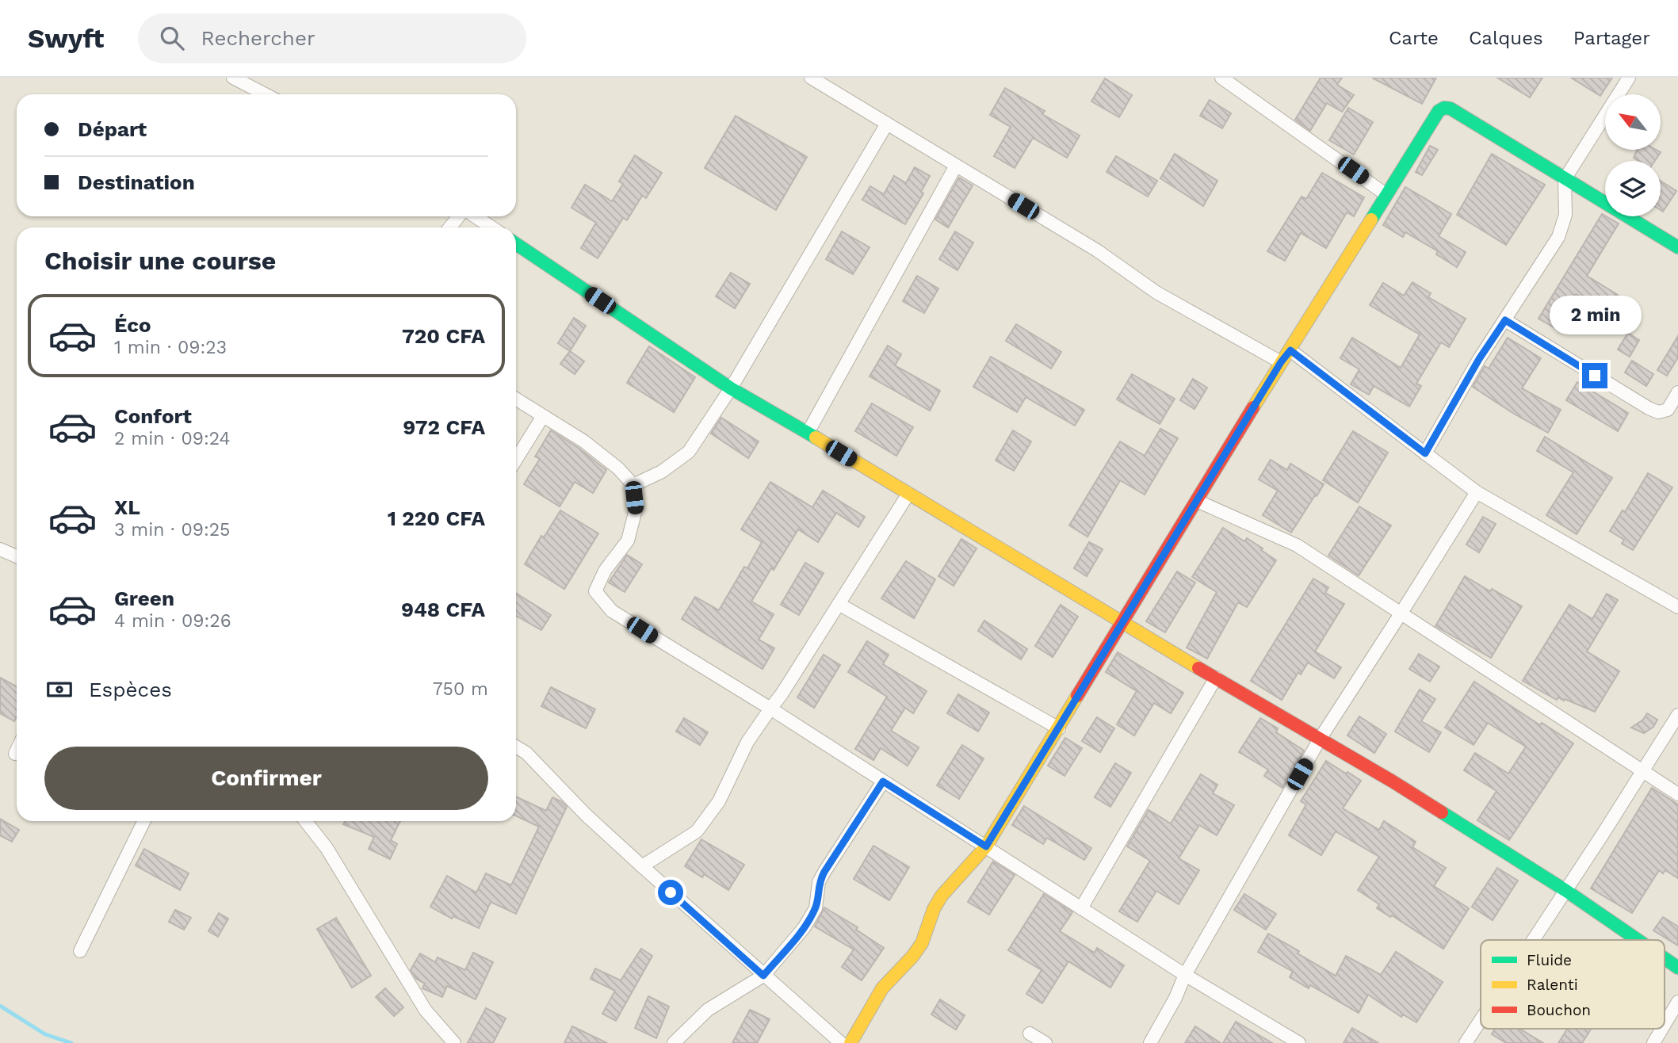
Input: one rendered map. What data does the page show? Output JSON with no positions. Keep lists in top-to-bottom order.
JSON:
{
  "legend": ["Fluide", "Ralenti", "Bouchon"],
  "north": "top left",
  "page": {
    "header": "Swyft",
    "search": "Rechercher",
    "nav": ["Carte", "Calques", "Partager"],
    "banner": ["Départ", "Destination"],
    "heading": "Choisir une course",
    "list": [
      {
        "name": "Éco",
        "note": "1 min · 09:23",
        "value": "720 CFA"
      },
      {
        "name": "Confort",
        "note": "2 min · 09:24",
        "value": "972 CFA"
      },
      {
        "name": "XL",
        "note": "3 min · 09:25",
        "value": "1 220 CFA"
      },
      {
        "name": "Green",
        "note": "4 min · 09:26",
        "value": "948 CFA"
      }
    ],
    "bubble": "2 min",
    "pay": ["Espèces", "750 m"],
    "buttons": "Confirmer"
  }
}
